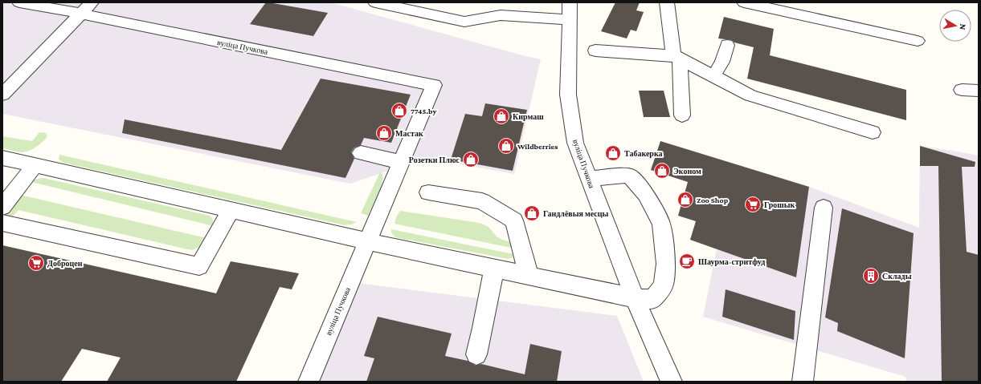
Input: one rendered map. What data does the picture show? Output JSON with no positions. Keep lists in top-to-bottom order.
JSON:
{
  "streets": {
    "street": ["вуліца Пучкова"]
  },
  "places": {
    "shop": [
      "7745.by",
      "Кирмаш",
      "Мастак",
      "Wildberries",
      "Табакерка",
      "Розетки Плюс",
      "Эконом",
      "Zoo Shop",
      "Гандлёвыя месцы"
    ],
    "supermarket": ["Грошык", "Доброцен"],
    "cafe": ["Шаурма-стритфуд"],
    "building": ["Склады"]
  },
  "north": "right"
}
